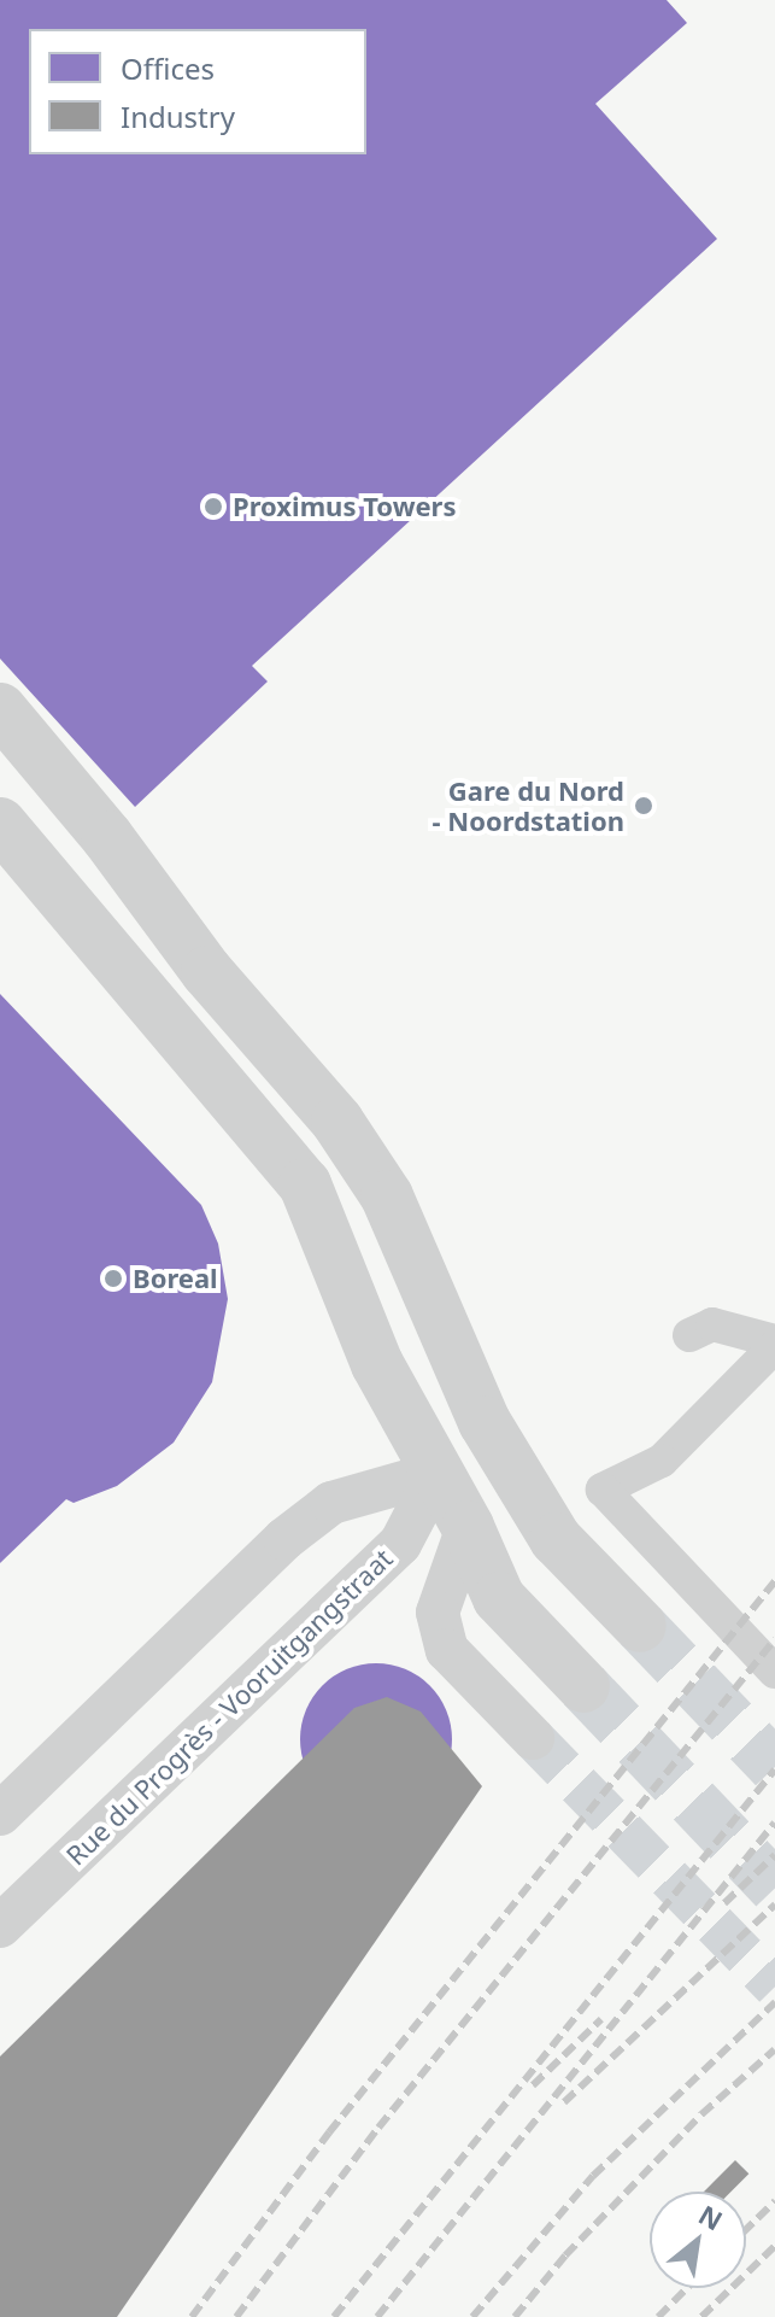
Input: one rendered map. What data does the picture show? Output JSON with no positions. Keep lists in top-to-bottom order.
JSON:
{
  "streets": {
    "street": ["Rue du Progrès - Vooruitgangstraat"]
  },
  "places": ["Proximus Towers", "Gare du Nord - Noordstation", "Boreal"],
  "legend": ["Offices", "Industry"],
  "north": "top right"
}
